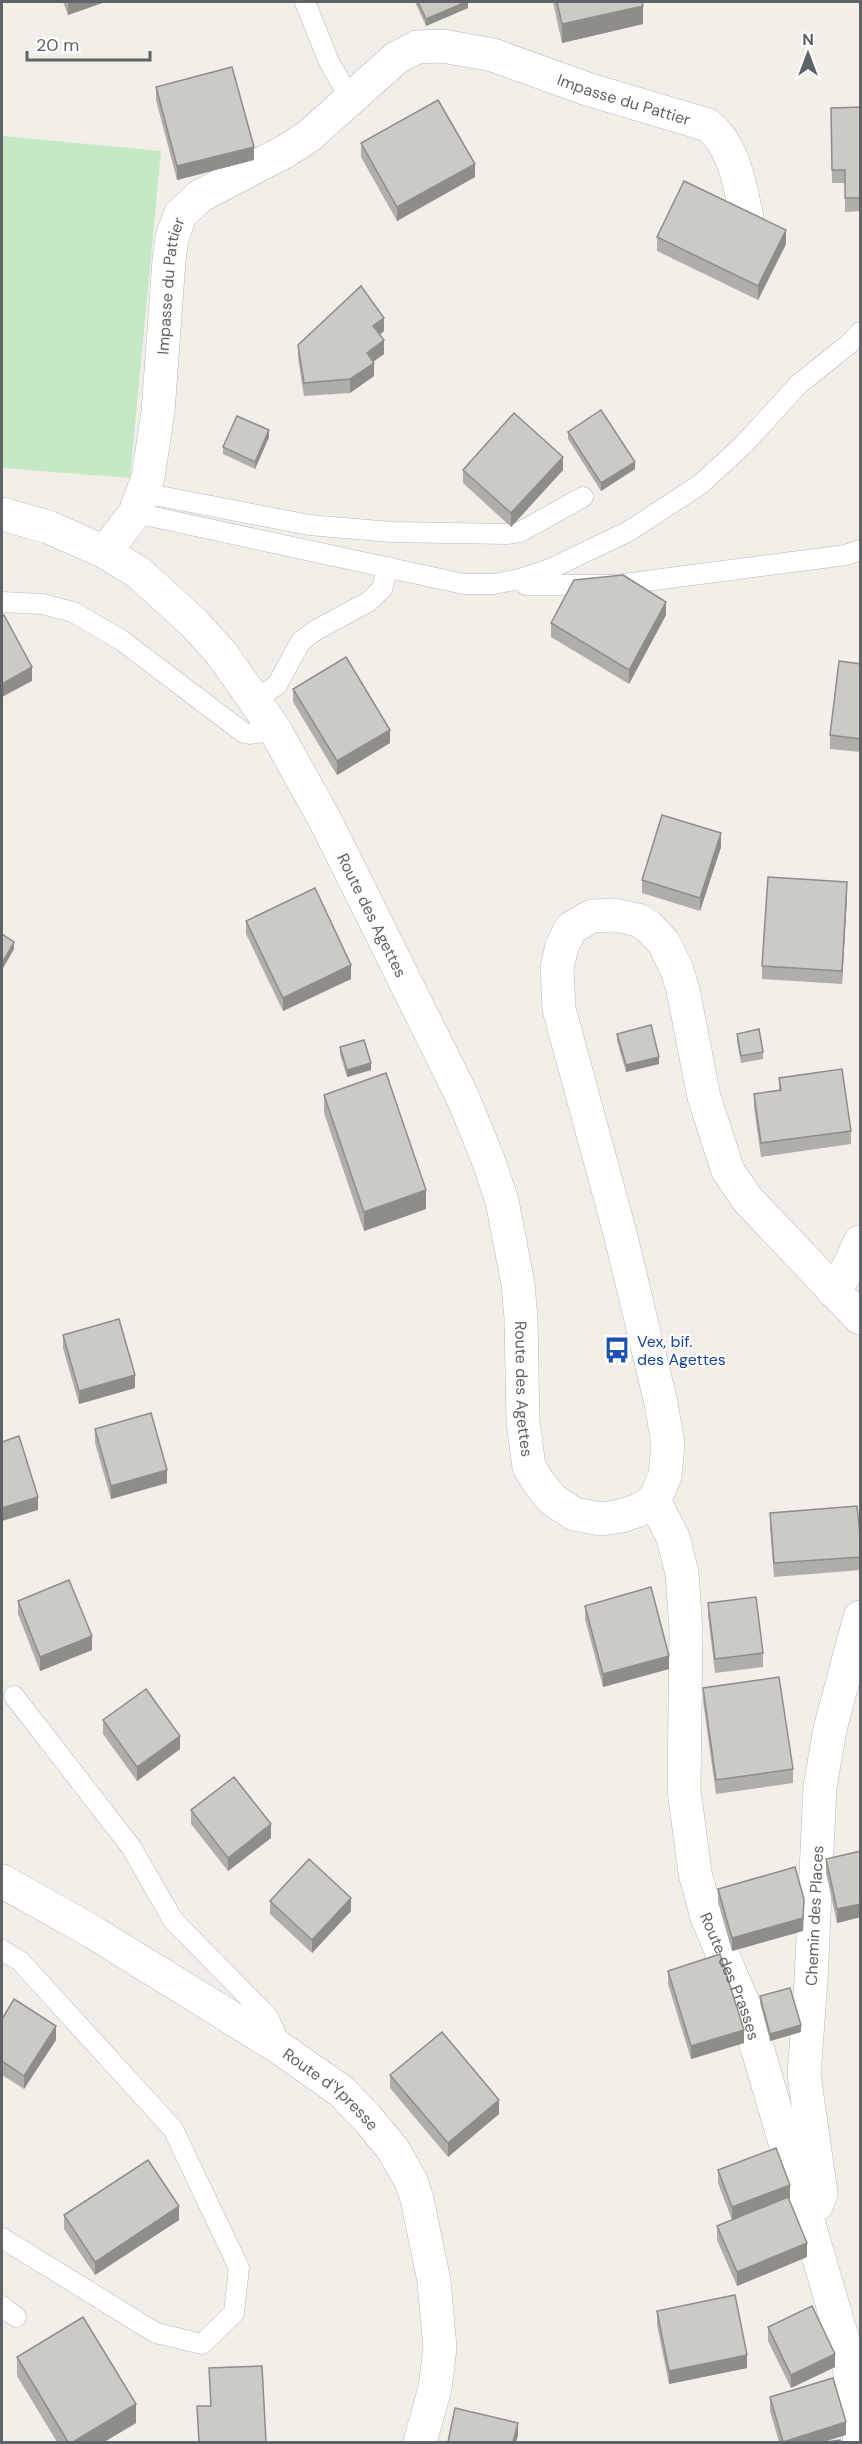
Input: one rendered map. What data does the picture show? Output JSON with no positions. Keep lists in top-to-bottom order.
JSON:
{
  "streets": {
    "street": [
      "Impasse du Pattier",
      "Route des Agettes",
      "Chemin des Places",
      "Route des Prasses",
      "Route d'Ypresse"
    ]
  },
  "crossings": [
    ["Impasse du Pattier", "Route des Agettes"],
    ["Route des Agettes", "Route des Prasses"],
    ["Chemin des Places", "Route des Prasses"]
  ],
  "places": {
    "bus stop": ["Vex, bif. des Agettes"]
  },
  "scale_bar": "20 m",
  "north": "top"
}
